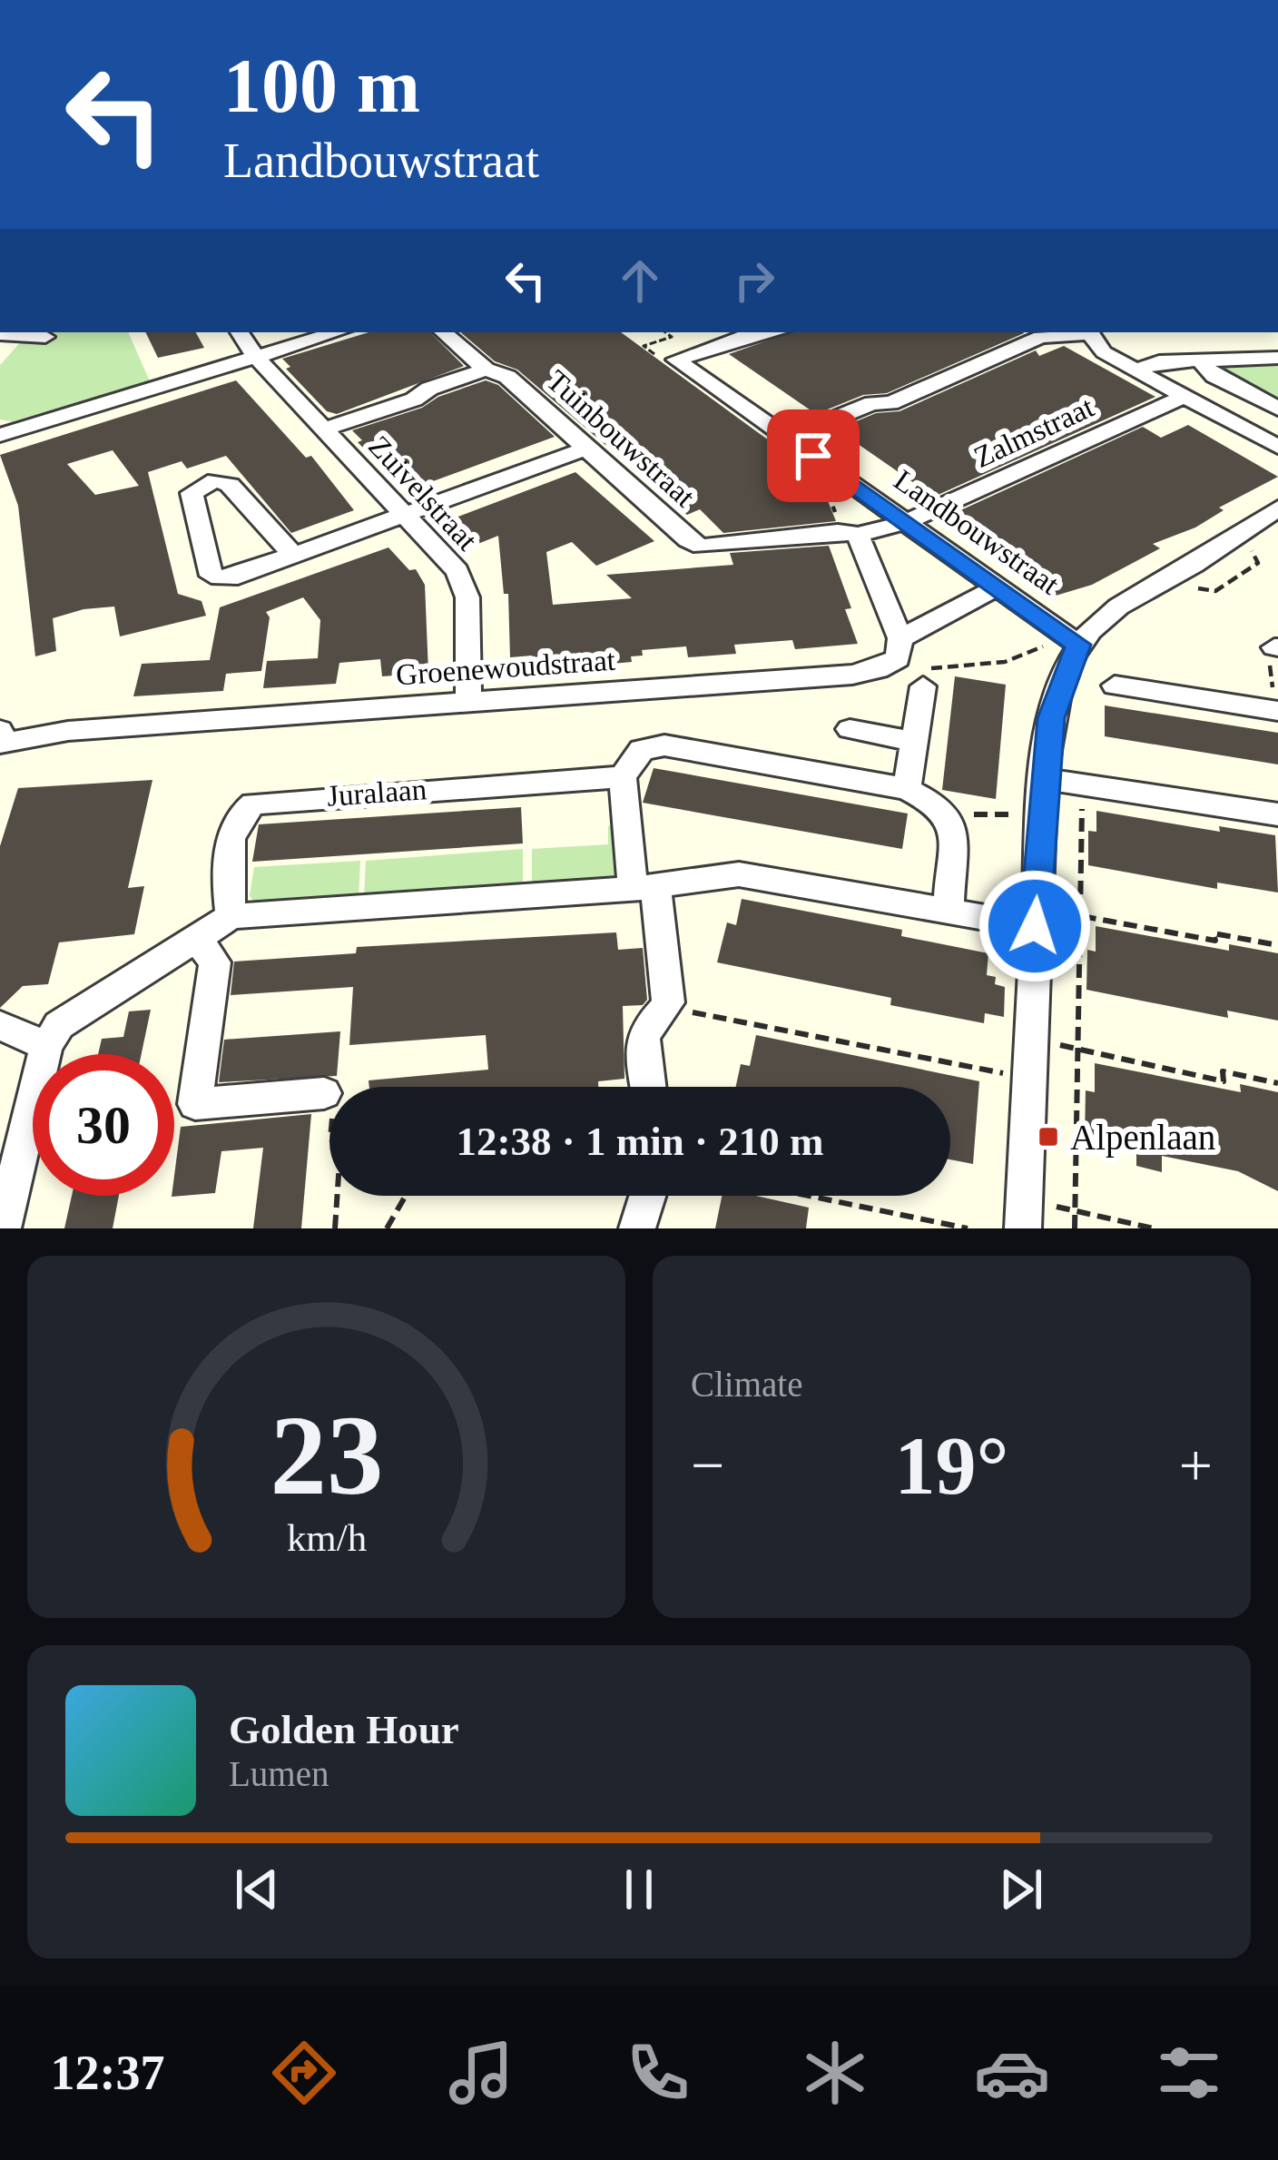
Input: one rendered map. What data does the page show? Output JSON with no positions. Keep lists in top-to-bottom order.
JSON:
{
  "streets": {
    "street": [
      "Zalmstraat",
      "Tuinbouwstraat",
      "Zuivelstraat",
      "Landbouwstraat",
      "Groenewoudstraat",
      "Juralaan"
    ]
  },
  "crossings": [
    ["Zalmstraat", "Tuinbouwstraat"],
    ["Zalmstraat", "Landbouwstraat"],
    ["Tuinbouwstraat", "Landbouwstraat"],
    ["Zuivelstraat", "Groenewoudstraat"],
    ["Landbouwstraat", "Groenewoudstraat"]
  ],
  "places": {
    "transit": ["Alpenlaan"]
  },
  "page": {
    "turn": ["100 m", "Landbouwstraat"],
    "limit": "30",
    "trip": "12:38 · 1 min · 210 m",
    "tile": "Climate",
    "heat": ["−", "19°", "+"],
    "song": ["Golden Hour", "Lumen"],
    "tabs": "12:37",
    "gauge": ["23", "km/h"]
  }
}
